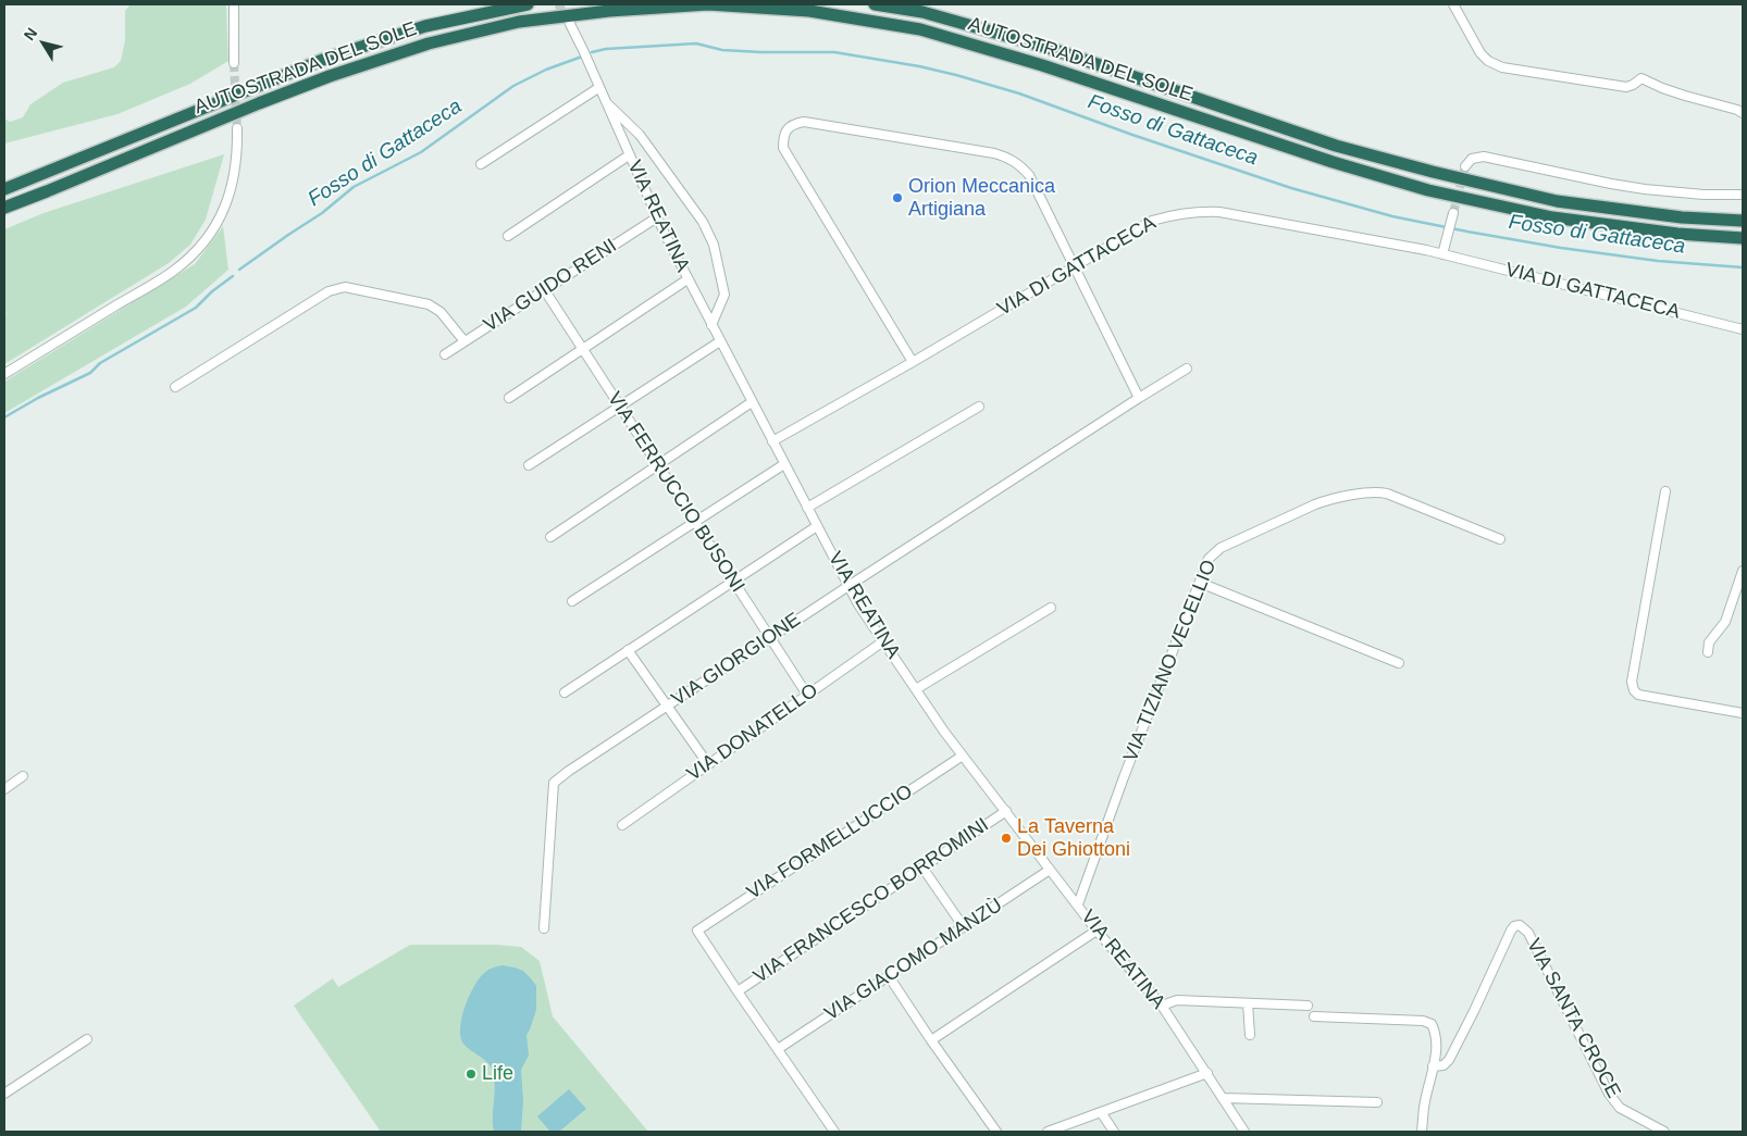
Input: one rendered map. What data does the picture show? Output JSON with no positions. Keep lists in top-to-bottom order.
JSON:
{
  "streets": {
    "highway": ["AUTOSTRADA DEL SOLE"],
    "street": [
      "VIA REATINA",
      "VIA DI GATTACECA",
      "VIA GUIDO RENI",
      "VIA FERRUCCIO BUSONI",
      "VIA GIORGIONE",
      "VIA TIZIANO VECELLIO",
      "VIA DONATELLO",
      "VIA FORMELLUCCIO",
      "VIA FRANCESCO BORROMINI",
      "VIA GIACOMO MANZÙ",
      "VIA SANTA CROCE"
    ]
  },
  "crossings": [
    ["VIA REATINA", "VIA DI GATTACECA"],
    ["VIA REATINA", "VIA GUIDO RENI"],
    ["VIA REATINA", "VIA GIORGIONE"],
    ["VIA REATINA", "VIA TIZIANO VECELLIO"],
    ["VIA REATINA", "VIA DONATELLO"],
    ["VIA REATINA", "VIA FORMELLUCCIO"],
    ["VIA REATINA", "VIA FRANCESCO BORROMINI"],
    ["VIA REATINA", "VIA GIACOMO MANZÙ"],
    ["VIA GUIDO RENI", "VIA FERRUCCIO BUSONI"],
    ["VIA FERRUCCIO BUSONI", "VIA GIORGIONE"],
    ["VIA FERRUCCIO BUSONI", "VIA DONATELLO"],
    ["VIA FORMELLUCCIO", "VIA FRANCESCO BORROMINI"]
  ],
  "water": ["Fosso di Gattaceca"],
  "places": ["Orion Meccanica Artigiana", "La Taverna Dei Ghiottoni", "Life"],
  "north": "top left"
}
